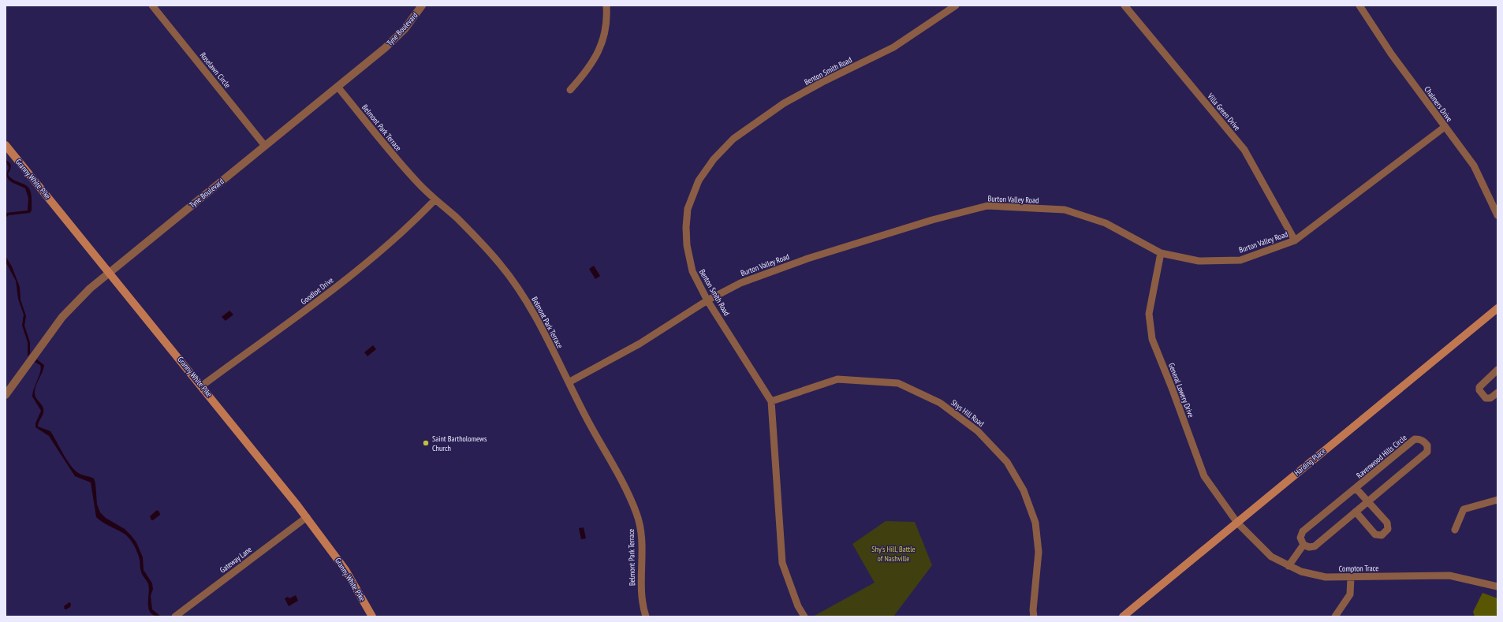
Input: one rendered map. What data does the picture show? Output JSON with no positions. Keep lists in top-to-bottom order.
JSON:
{
  "streets": {
    "main road": ["Granny White Pike", "Harding Place"],
    "street": [
      "Tyne Boulevard",
      "Roselawn Circle",
      "Benton Smith Road",
      "Chalmers Drive",
      "Villa Green Drive",
      "Belmont Park Terrace",
      "Burton Valley Road",
      "Goodloe Drive",
      "General Lowery Drive",
      "Shys Hill Road",
      "Ravenwood Hills Circle",
      "Gateway Lane",
      "Compton Trace"
    ]
  },
  "crossings": [
    ["Tyne Boulevard", "Roselawn Circle"],
    ["Tyne Boulevard", "Belmont Park Terrace"],
    ["Tyne Boulevard", "Granny White Pike"],
    ["Benton Smith Road", "Burton Valley Road"],
    ["Benton Smith Road", "Shys Hill Road"],
    ["Chalmers Drive", "Burton Valley Road"],
    ["Villa Green Drive", "Burton Valley Road"],
    ["Belmont Park Terrace", "Burton Valley Road"],
    ["Belmont Park Terrace", "Goodloe Drive"],
    ["Granny White Pike", "Goodloe Drive"],
    ["Granny White Pike", "Gateway Lane"],
    ["Burton Valley Road", "General Lowery Drive"],
    ["General Lowery Drive", "Harding Place"],
    ["General Lowery Drive", "Compton Trace"],
    ["Ravenwood Hills Circle", "Compton Trace"],
    ["Harding Place", "Compton Trace"]
  ],
  "parks": ["Shy's Hill, Battle of Nashville"],
  "places": ["Saint Bartholomews Church"]
}
